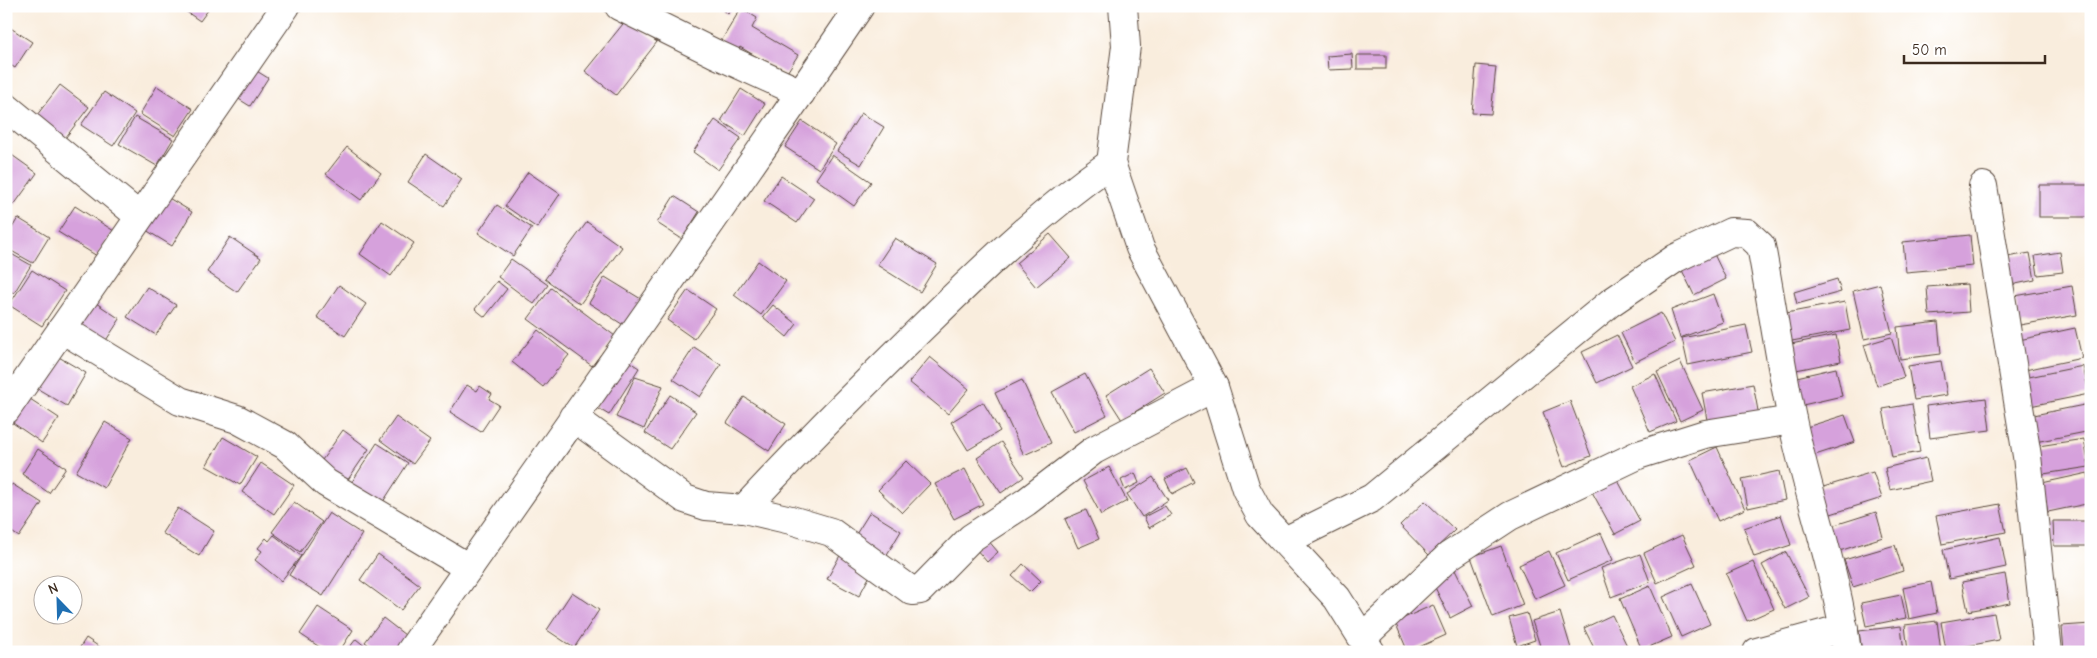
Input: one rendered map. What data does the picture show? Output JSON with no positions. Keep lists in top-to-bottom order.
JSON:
{
  "scale_bar": "50 m",
  "north": "top left"
}
